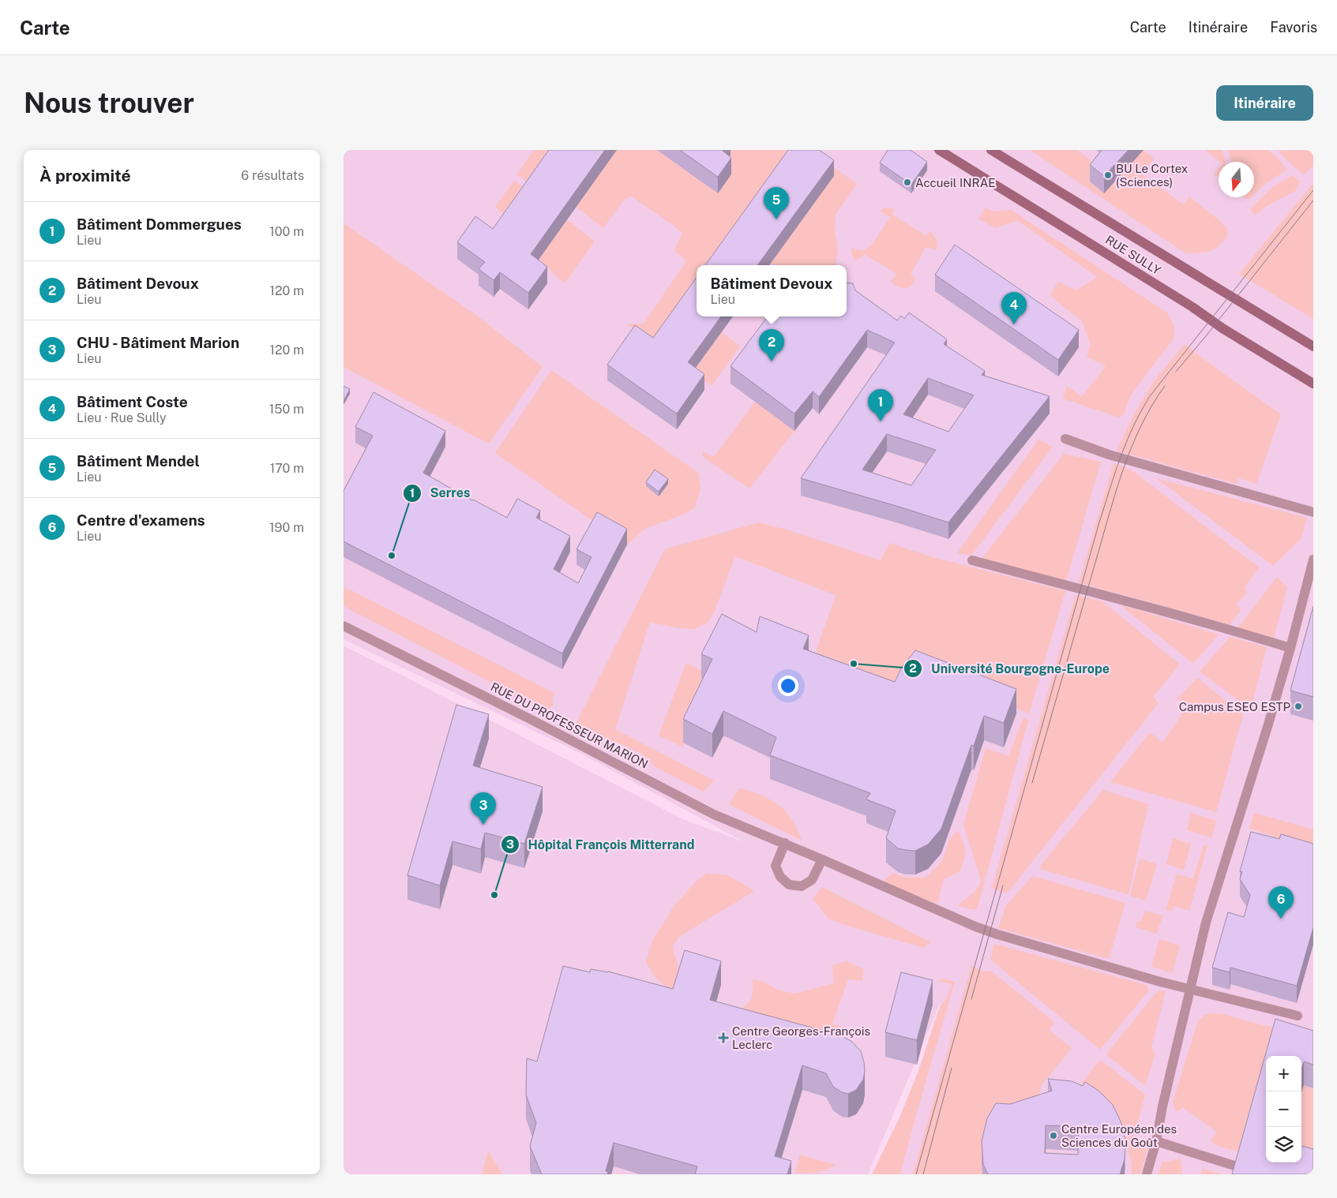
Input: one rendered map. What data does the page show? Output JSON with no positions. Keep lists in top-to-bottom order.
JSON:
{
  "streets": {
    "main road": ["RUE SULLY"],
    "street": ["RUE DU PROFESSEUR MARION"]
  },
  "places": {
    "other": [
      "BU Le Cortex (Sciences)",
      "Accueil INRAE",
      "Serres",
      "Université Bourgogne-Europe",
      "Campus ESEO ESTP",
      "Hôpital François Mitterrand",
      "Centre Européen des Sciences du Goût"
    ],
    "health": ["Centre Georges-François Leclerc"]
  },
  "north": "bottom",
  "page": {
    "header": "Carte",
    "nav": ["Carte", "Itinéraire", "Favoris"],
    "buttons": "Itinéraire",
    "title": "Nous trouver",
    "heading": ["À proximité", "6 résultats"],
    "pins": [
      "5",
      "4",
      "2",
      "1",
      "3",
      "6"
    ],
    "list": [
      {
        "mark": "1",
        "name": "Bâtiment Dommergues",
        "note": "Lieu",
        "value": "100 m"
      },
      {
        "mark": "2",
        "name": "Bâtiment Devoux",
        "note": "Lieu",
        "value": "120 m"
      },
      {
        "mark": "3",
        "name": "CHU - Bâtiment Marion",
        "note": "Lieu",
        "value": "120 m"
      },
      {
        "mark": "4",
        "name": "Bâtiment Coste",
        "note": "Lieu · Rue Sully",
        "value": "150 m"
      },
      {
        "mark": "5",
        "name": "Bâtiment Mendel",
        "note": "Lieu",
        "value": "170 m"
      },
      {
        "mark": "6",
        "name": "Centre d'examens",
        "note": "Lieu",
        "value": "190 m"
      }
    ],
    "popup": ["Bâtiment Devoux", "Lieu"],
    "map_buttons": ["+", "−"]
  }
}
